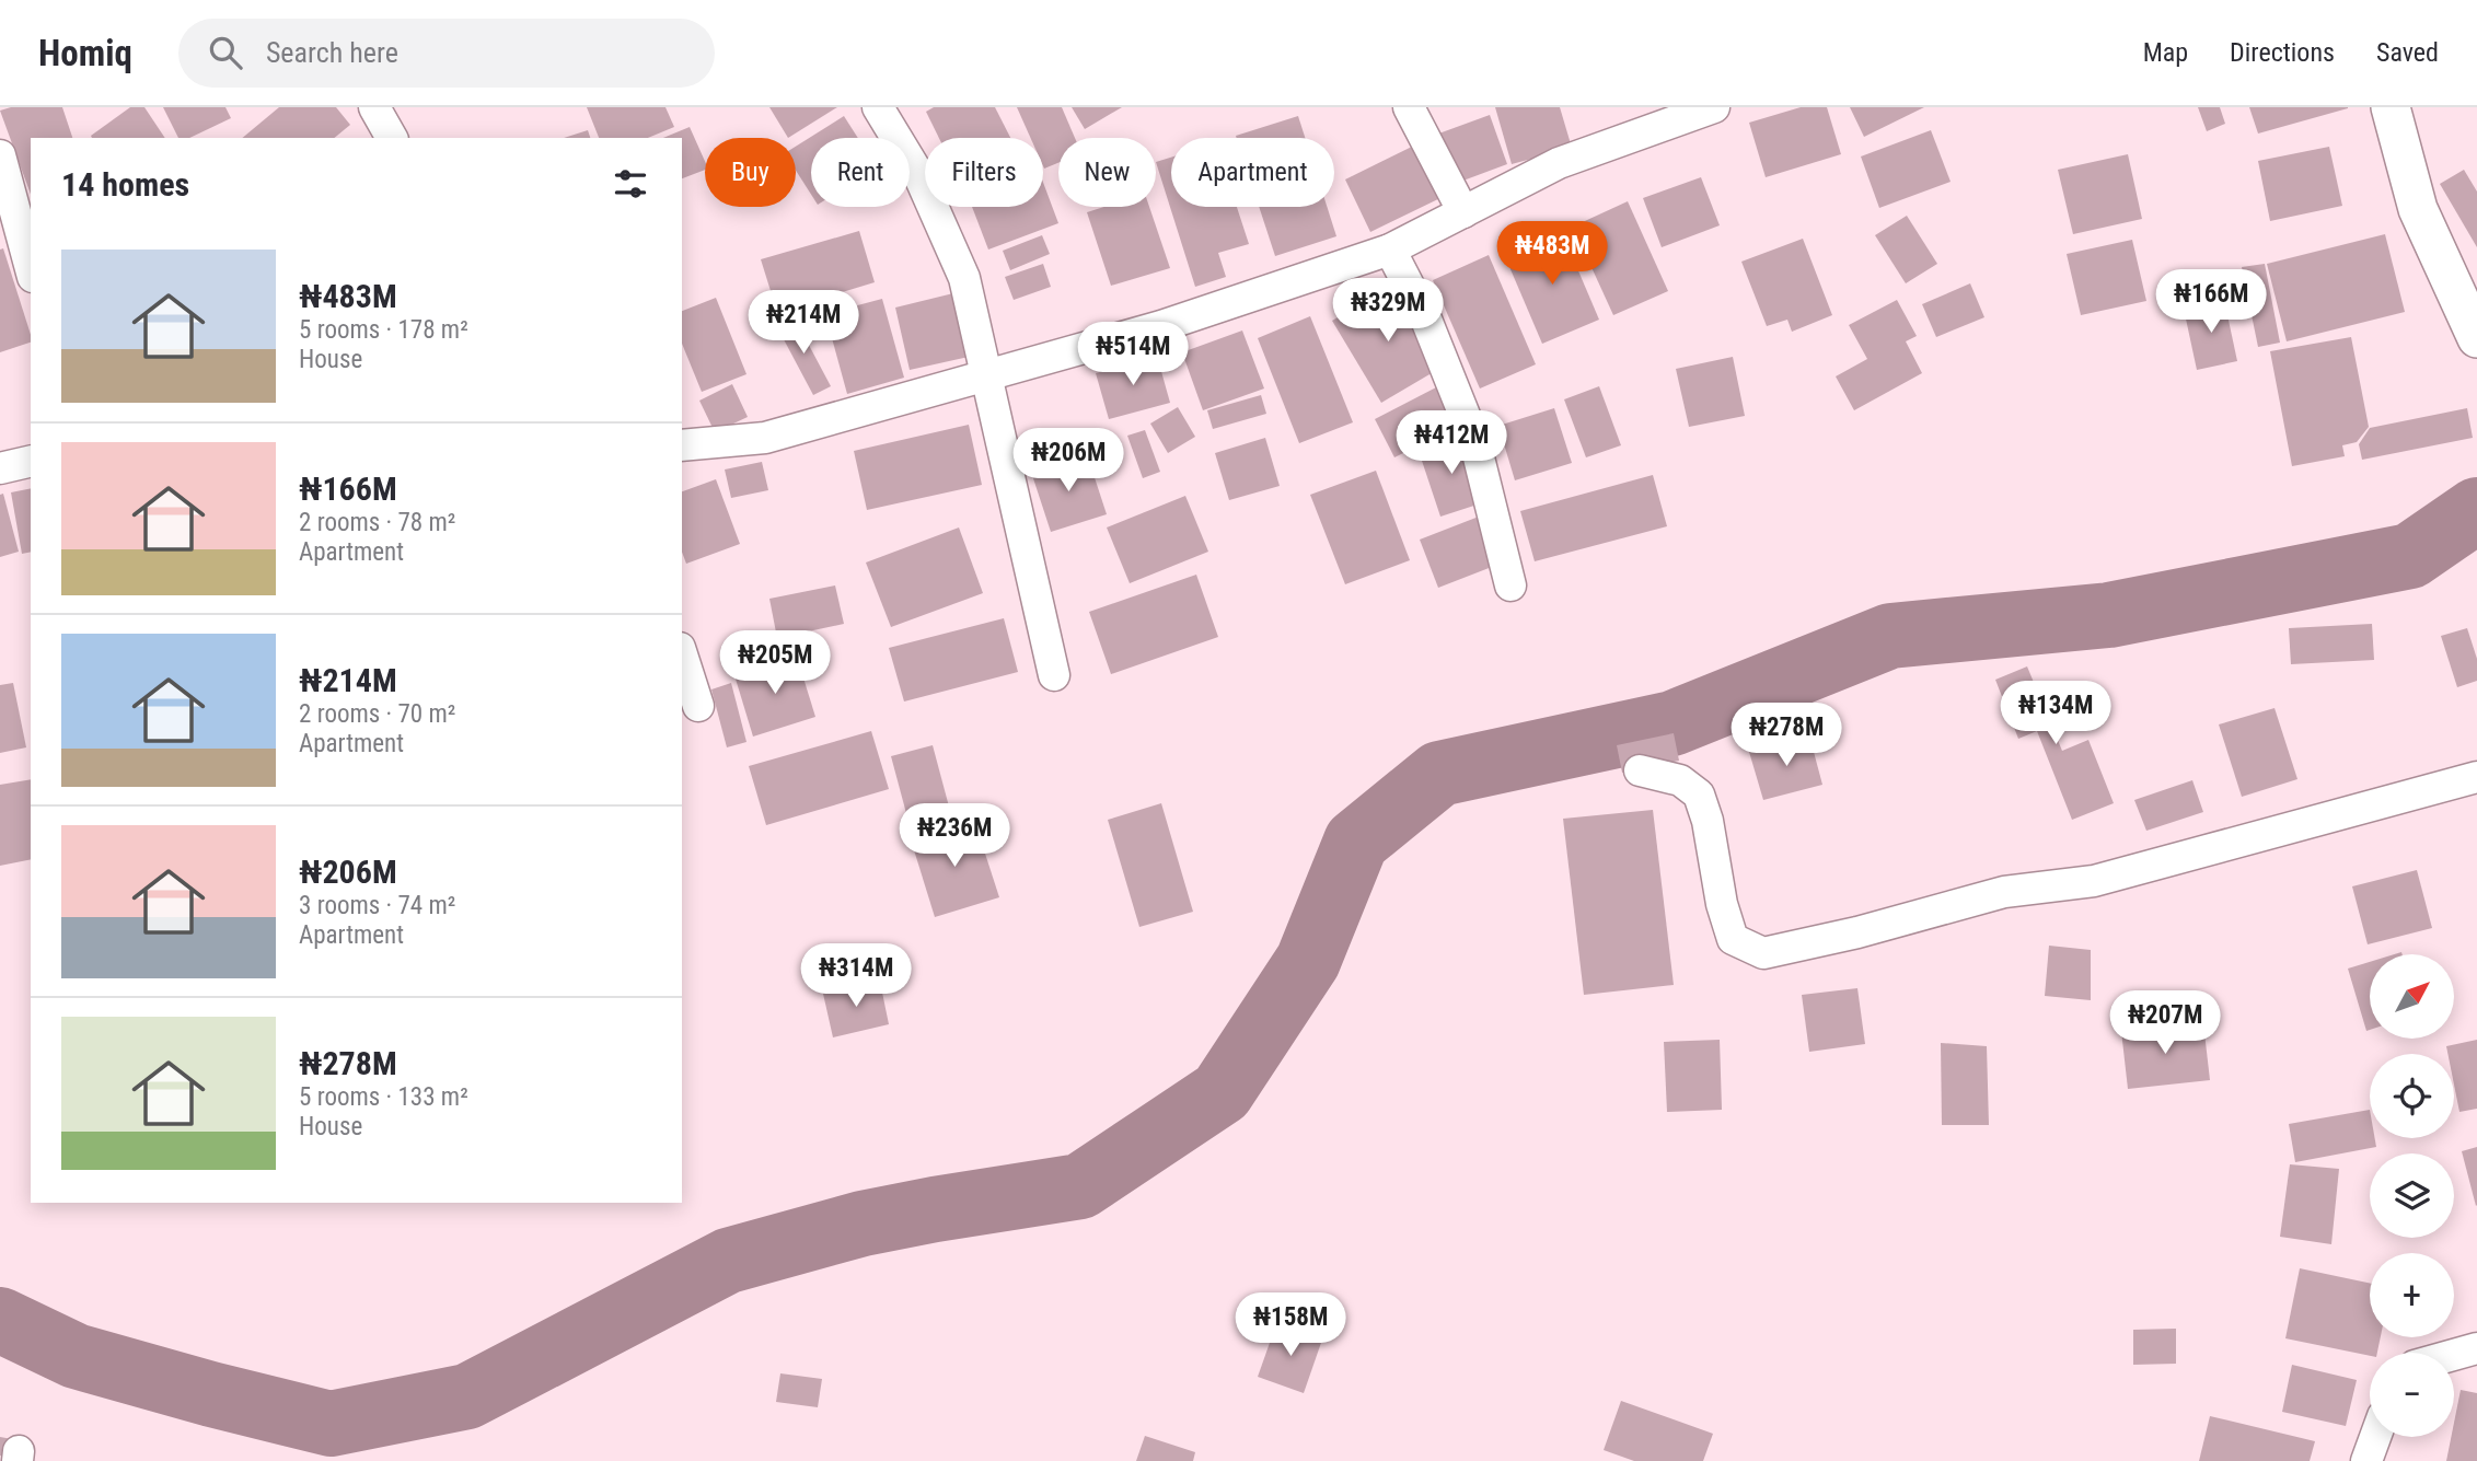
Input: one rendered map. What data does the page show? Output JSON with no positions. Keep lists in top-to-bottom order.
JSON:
{
  "north": "top right",
  "page": {
    "header": "Homiq",
    "search": "Search here",
    "nav": ["Map", "Directions", "Saved"],
    "chip": [
      "Buy",
      "Rent",
      "Filters",
      "New",
      "Apartment"
    ],
    "heading": "14 homes",
    "price": [
      "₦483M",
      "₦166M",
      "₦329M",
      "₦214M",
      "₦514M",
      "₦412M",
      "₦206M",
      "₦205M",
      "₦134M",
      "₦278M",
      "₦236M",
      "₦314M",
      "₦207M",
      "₦158M"
    ],
    "list": [
      {
        "name": "₦483M",
        "note": "5 rooms · 178 m² · House"
      },
      {
        "name": "₦166M",
        "note": "2 rooms · 78 m² · Apartment"
      },
      {
        "name": "₦214M",
        "note": "2 rooms · 70 m² · Apartment"
      },
      {
        "name": "₦206M",
        "note": "3 rooms · 74 m² · Apartment"
      },
      {
        "name": "₦278M",
        "note": "5 rooms · 133 m² · House"
      }
    ],
    "map_buttons": ["+", "−"]
  }
}
